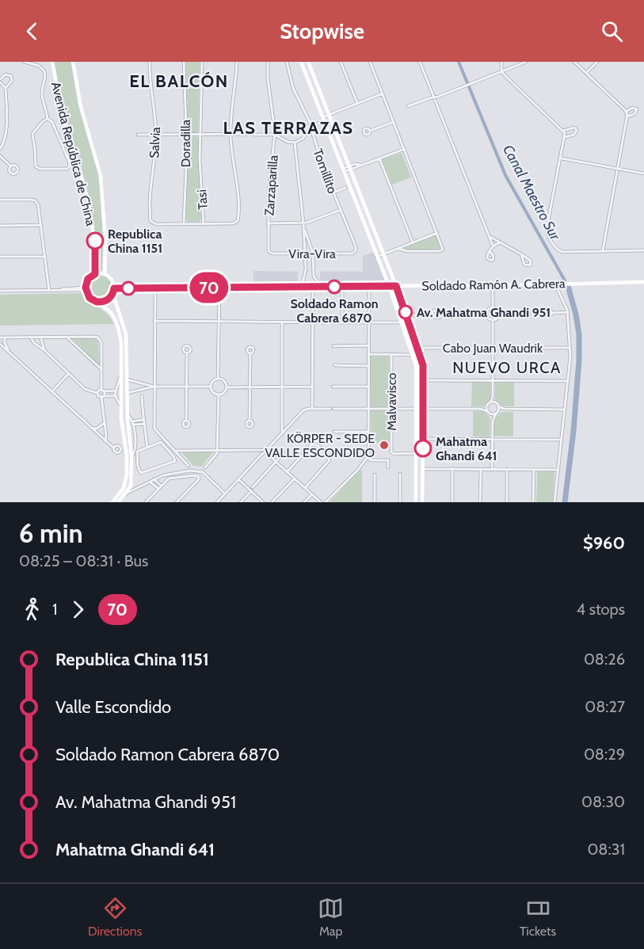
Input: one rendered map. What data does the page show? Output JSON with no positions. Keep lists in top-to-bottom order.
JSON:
{
  "streets": {
    "main road": ["Avenida República de China", "Soldado Ramón A. Cabrera"],
    "street": [
      "Salvia",
      "Doradilla",
      "Tomillito",
      "Zarzaparilla",
      "Tasi",
      "Vira-Vira",
      "Cabo Juan Waudrik",
      "Malvavisco"
    ]
  },
  "crossings": [
    ["Salvia", "Doradilla"],
    ["Avenida República de China", "Soldado Ramón A. Cabrera"],
    ["Tomillito", "Vira-Vira"],
    ["Zarzaparilla", "Vira-Vira"]
  ],
  "districts": ["EL BALCÓN", "LAS TERRAZAS", "NUEVO URCA"],
  "water": ["Canal Maestro Sur"],
  "places": [
    "Republica China 1151",
    "Soldado Ramon Cabrera 6870",
    "Av. Mahatma Ghandi 951",
    "KÖRPER - SEDE VALLE ESCONDIDO",
    "Mahatma Ghandi 641"
  ],
  "lines": ["bus line 70"],
  "page": {
    "header": "Stopwise",
    "on_map": "70",
    "heading": ["6 min", "08:25 – 08:31 · Bus", "$960"],
    "legs": ["1", "70", "4 stops"],
    "list": [
      {
        "name": "Republica China 1151",
        "value": "08:26"
      },
      {
        "name": "Valle Escondido",
        "value": "08:27"
      },
      {
        "name": "Soldado Ramon Cabrera 6870",
        "value": "08:29"
      },
      {
        "name": "Av. Mahatma Ghandi 951",
        "value": "08:30"
      },
      {
        "name": "Mahatma Ghandi 641",
        "value": "08:31"
      }
    ],
    "tabs": ["Directions", "Map", "Tickets"]
  }
}
